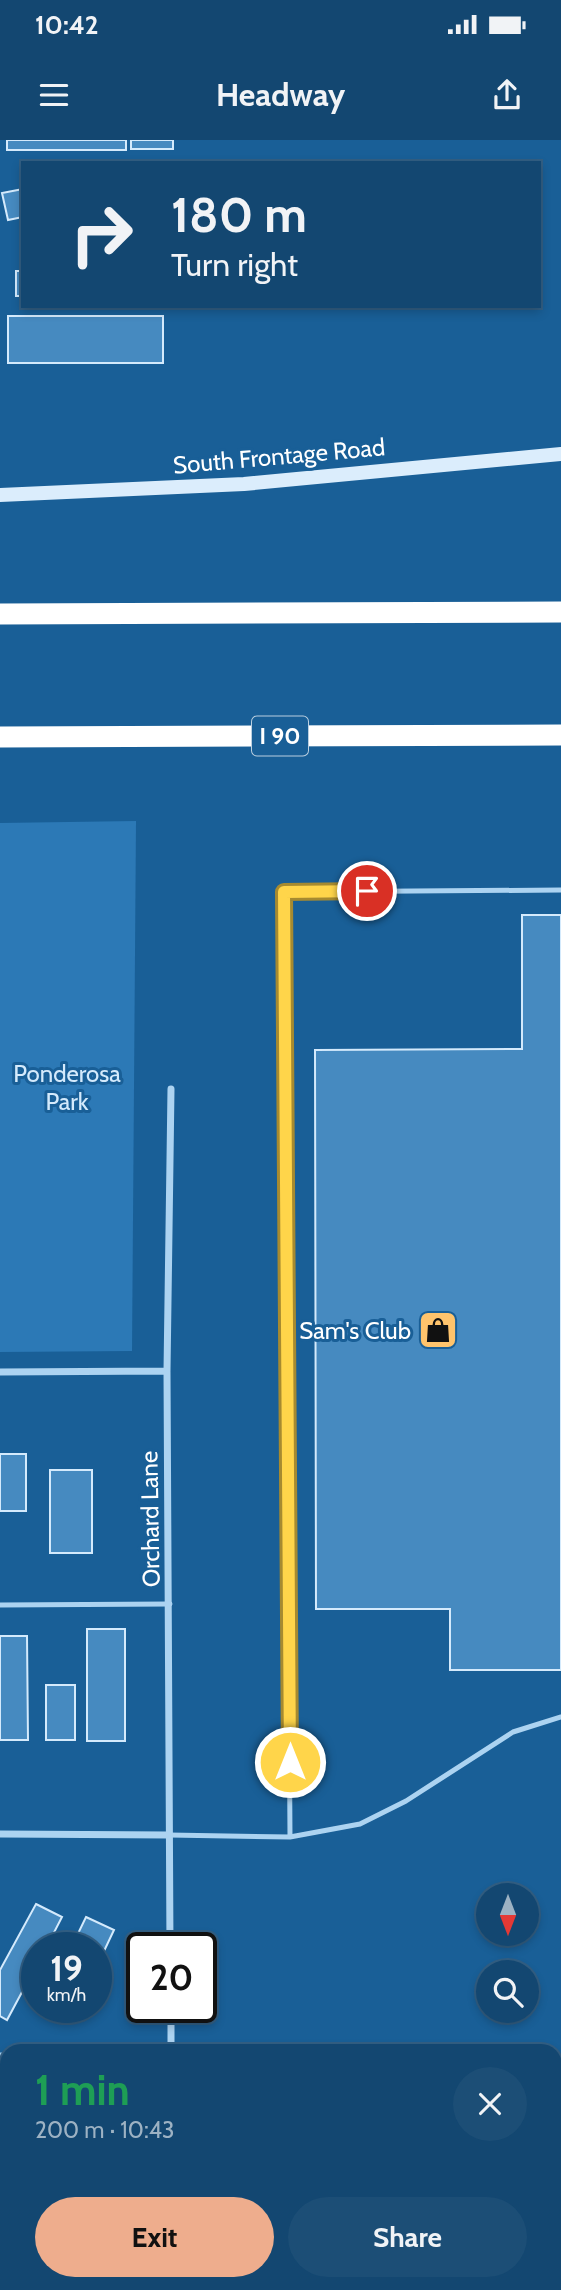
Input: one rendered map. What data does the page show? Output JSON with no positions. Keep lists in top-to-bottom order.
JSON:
{
  "streets": {
    "highway": ["I 90"],
    "main road": ["South Frontage Road"],
    "street": ["Orchard Lane"]
  },
  "parks": ["Ponderosa Park"],
  "places": {
    "shop": ["Sam's Club"]
  },
  "north": "bottom",
  "page": {
    "status": "10:42",
    "header": "Headway",
    "turn": ["180 m", "Turn right"],
    "speed": "19 km/h",
    "limit": "20",
    "heading": ["1 min", "200 m · 10:43"],
    "buttons": ["Exit", "Share"]
  }
}
